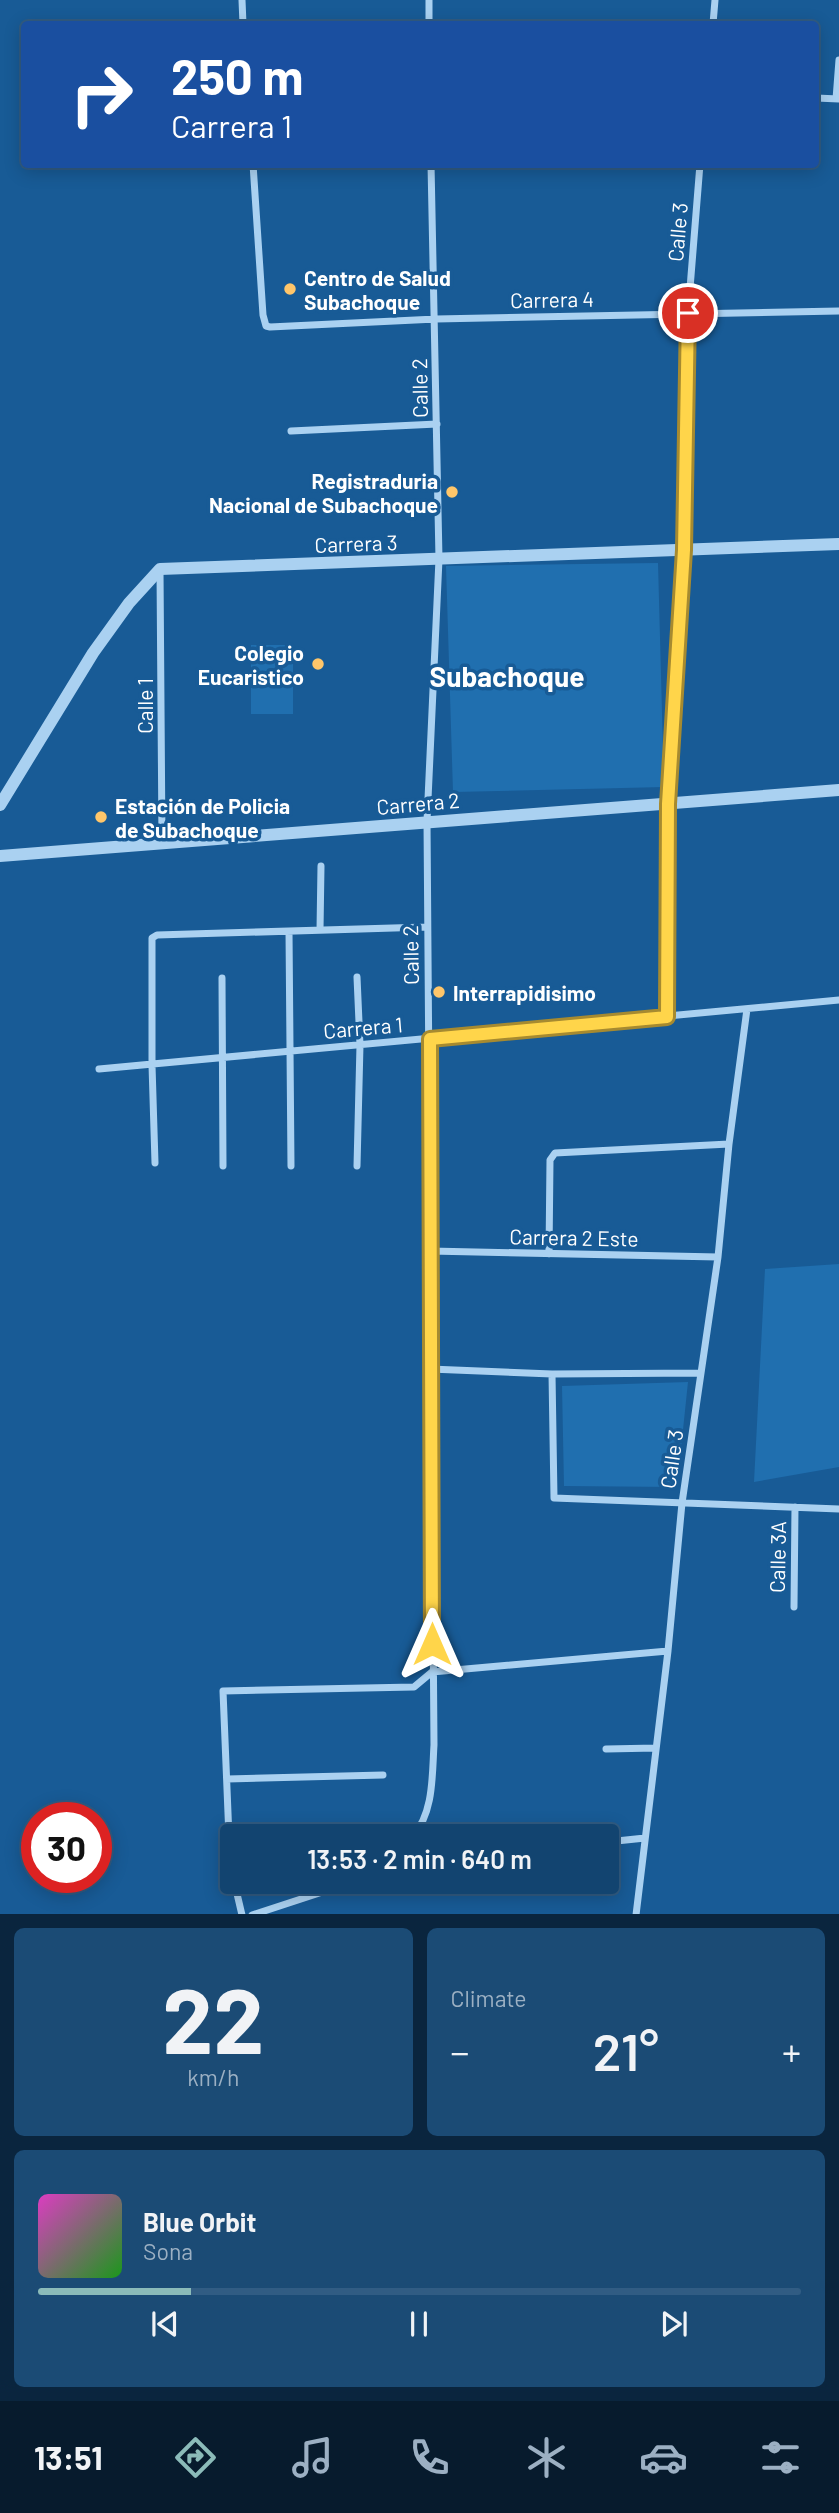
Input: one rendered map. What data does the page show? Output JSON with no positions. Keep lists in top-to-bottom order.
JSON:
{
  "streets": {
    "street": [
      "Calle 3",
      "Carrera 4",
      "Calle 2",
      "Carrera 3",
      "Calle 1",
      "Carrera 2",
      "Carrera 1",
      "Carrera 2 Este",
      "Calle 3A"
    ]
  },
  "crossings": [
    ["Calle 3", "Carrera 4"],
    ["Calle 3", "Carrera 3"],
    ["Calle 3", "Carrera 2"],
    ["Calle 3", "Carrera 1"],
    ["Calle 3", "Carrera 2 Este"],
    ["Carrera 4", "Calle 2"],
    ["Calle 2", "Carrera 3"],
    ["Calle 2", "Carrera 2"],
    ["Calle 2", "Carrera 1"],
    ["Calle 2", "Carrera 2 Este"],
    ["Carrera 3", "Calle 1"],
    ["Calle 1", "Carrera 2"]
  ],
  "districts": ["Subachoque"],
  "places": [
    "Centro de Salud Subachoque",
    "Registraduria Nacional de Subachoque",
    "Colegio Eucaristico",
    "Estación de Policia de Subachoque",
    "Interrapidisimo"
  ],
  "page": {
    "turn": ["250 m", "Carrera 1"],
    "limit": "30",
    "trip": "13:53 · 2 min · 640 m",
    "tile": [
      ["22", "km/h"],
      "Climate"
    ],
    "heat": ["−", "21°", "+"],
    "song": ["Blue Orbit", "Sona"],
    "tabs": "13:51"
  }
}
